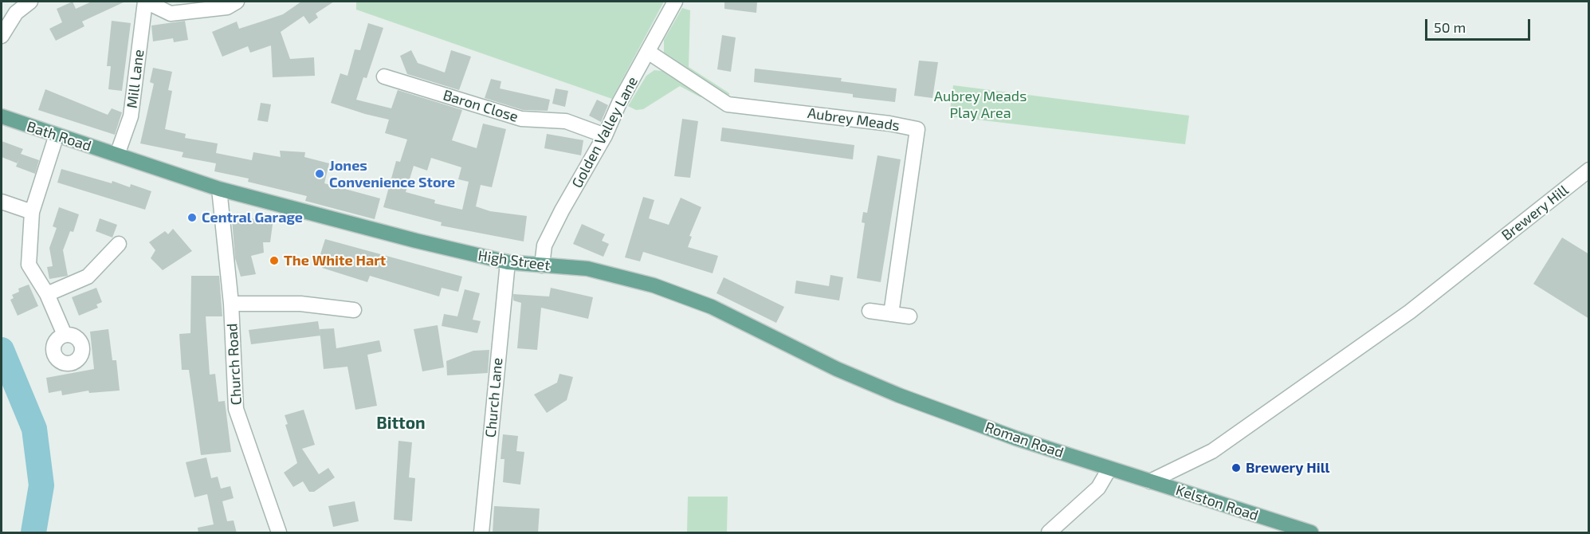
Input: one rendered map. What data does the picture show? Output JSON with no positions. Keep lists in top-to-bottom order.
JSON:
{
  "streets": {
    "main road": [
      "Bath Road",
      "High Street",
      "Roman Road",
      "Kelston Road"
    ],
    "street": [
      "Mill Lane",
      "Baron Close",
      "Aubrey Meads",
      "Golden Valley Lane",
      "Brewery Hill",
      "Church Road",
      "Church Lane"
    ]
  },
  "crossings": [
    ["Mill Lane", "Bath Road"],
    ["Mill Lane", "High Street"],
    ["Baron Close", "Golden Valley Lane"],
    ["Aubrey Meads", "Golden Valley Lane"],
    ["Golden Valley Lane", "High Street"],
    ["Bath Road", "High Street"],
    ["Brewery Hill", "Roman Road"],
    ["Brewery Hill", "Kelston Road"],
    ["High Street", "Church Road"],
    ["High Street", "Church Lane"],
    ["High Street", "Roman Road"],
    ["Roman Road", "Kelston Road"]
  ],
  "districts": ["Bitton"],
  "parks": ["Aubrey Meads Play Area"],
  "places": [
    "Jones Convenience Store",
    "Central Garage",
    "The White Hart",
    "Brewery Hill"
  ],
  "scale_bar": "50 m"
}
